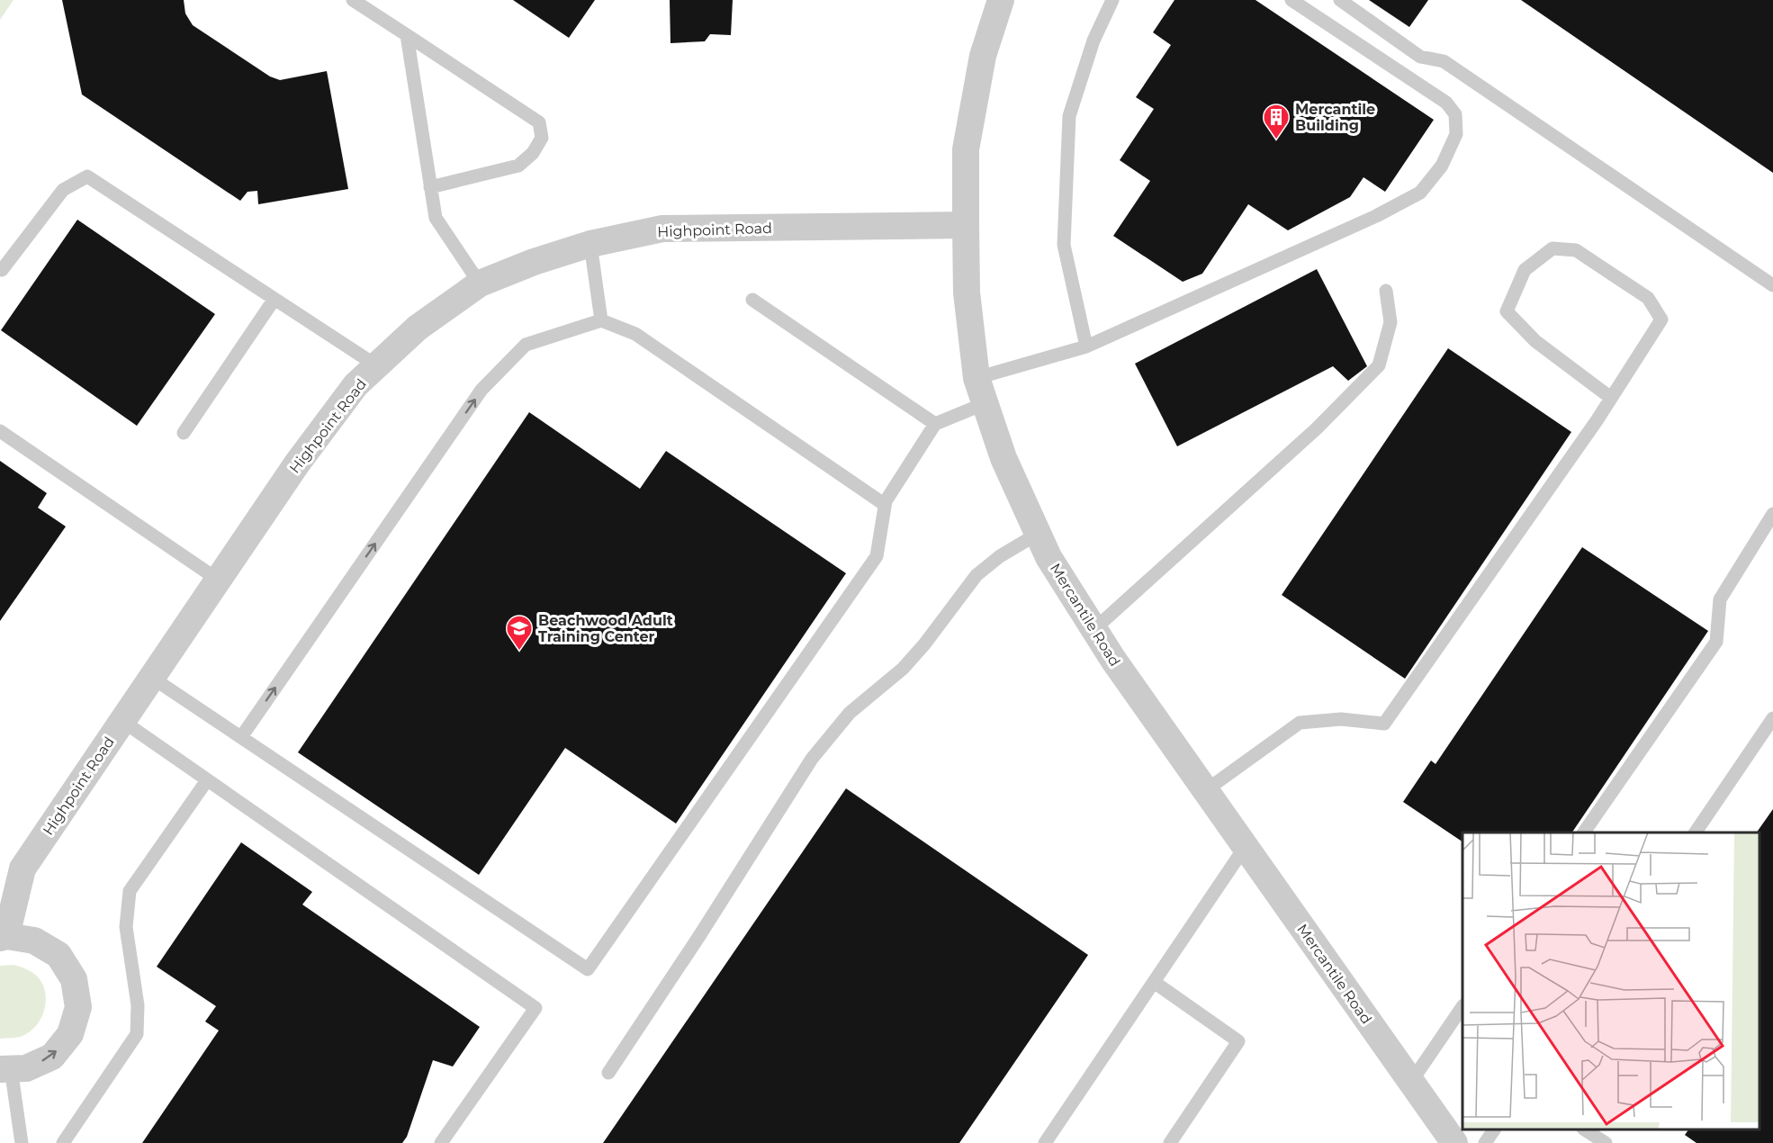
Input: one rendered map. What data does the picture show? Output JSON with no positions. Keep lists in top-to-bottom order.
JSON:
{
  "streets": {
    "street": ["Highpoint Road", "Mercantile Road"]
  },
  "crossings": [
    ["Highpoint Road", "Mercantile Road"]
  ],
  "places": {
    "building": ["Mercantile Building"],
    "school or university": ["Beachwood Adult Training Center"]
  }
}
